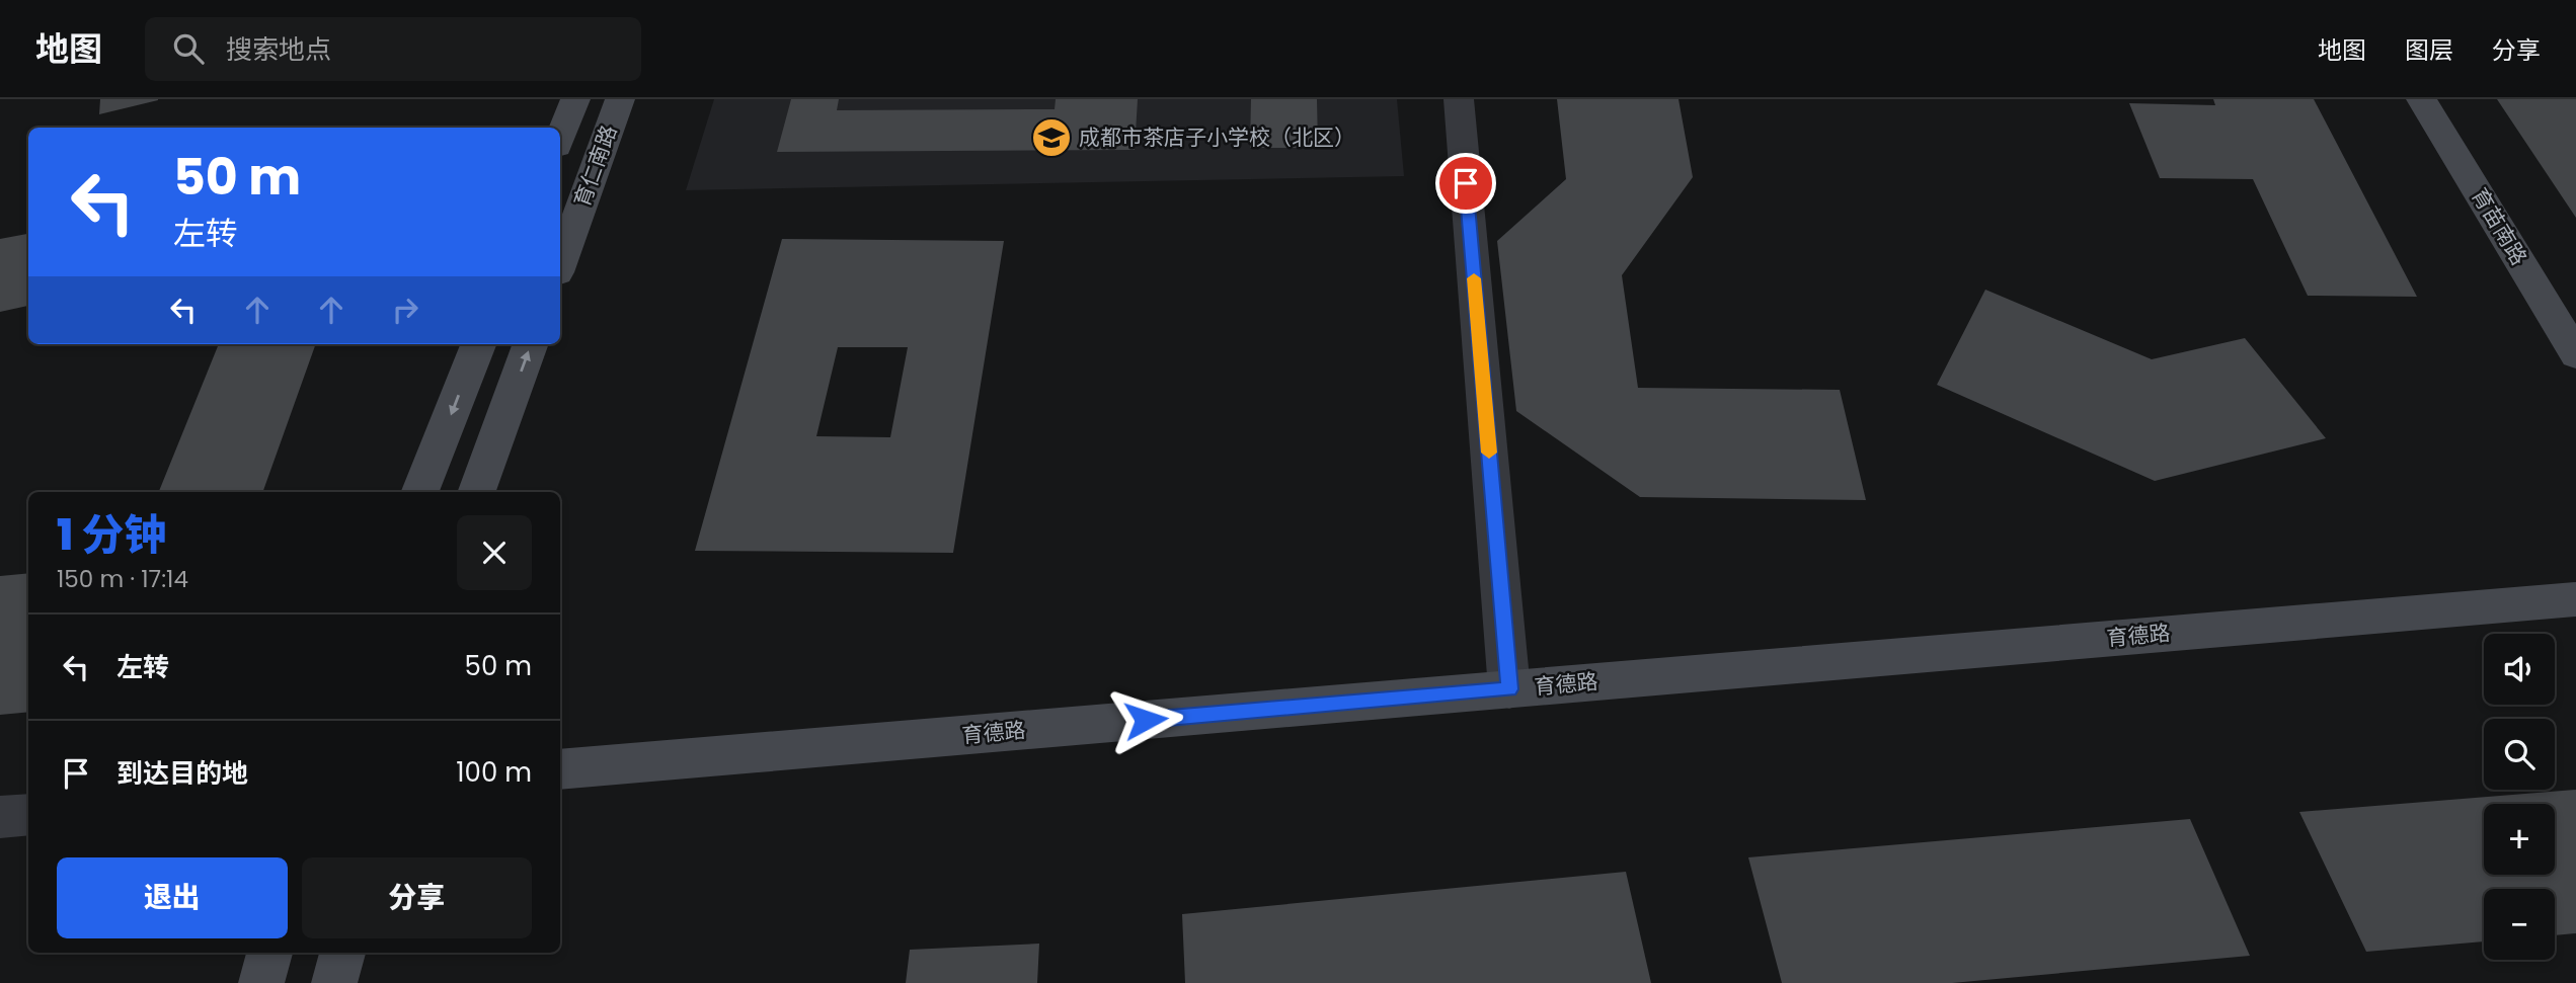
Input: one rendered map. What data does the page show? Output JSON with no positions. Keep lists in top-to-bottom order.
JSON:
{
  "streets": {
    "street": ["育仁南路", "育苗南路", "育德路"]
  },
  "places": {
    "school or university": ["成都市茶店子小学校（北区）"]
  },
  "page": {
    "header": "地图",
    "search": "搜索地点",
    "nav": ["地图", "图层", "分享"],
    "turn": ["50 m", "左转"],
    "heading": ["1 分钟", "150 m · 17:14"],
    "list": [
      {
        "name": "左转",
        "value": "50 m"
      },
      {
        "name": "到达目的地",
        "value": "100 m"
      }
    ],
    "map_buttons": ["+", "−"],
    "buttons": ["退出", "分享"]
  }
}
